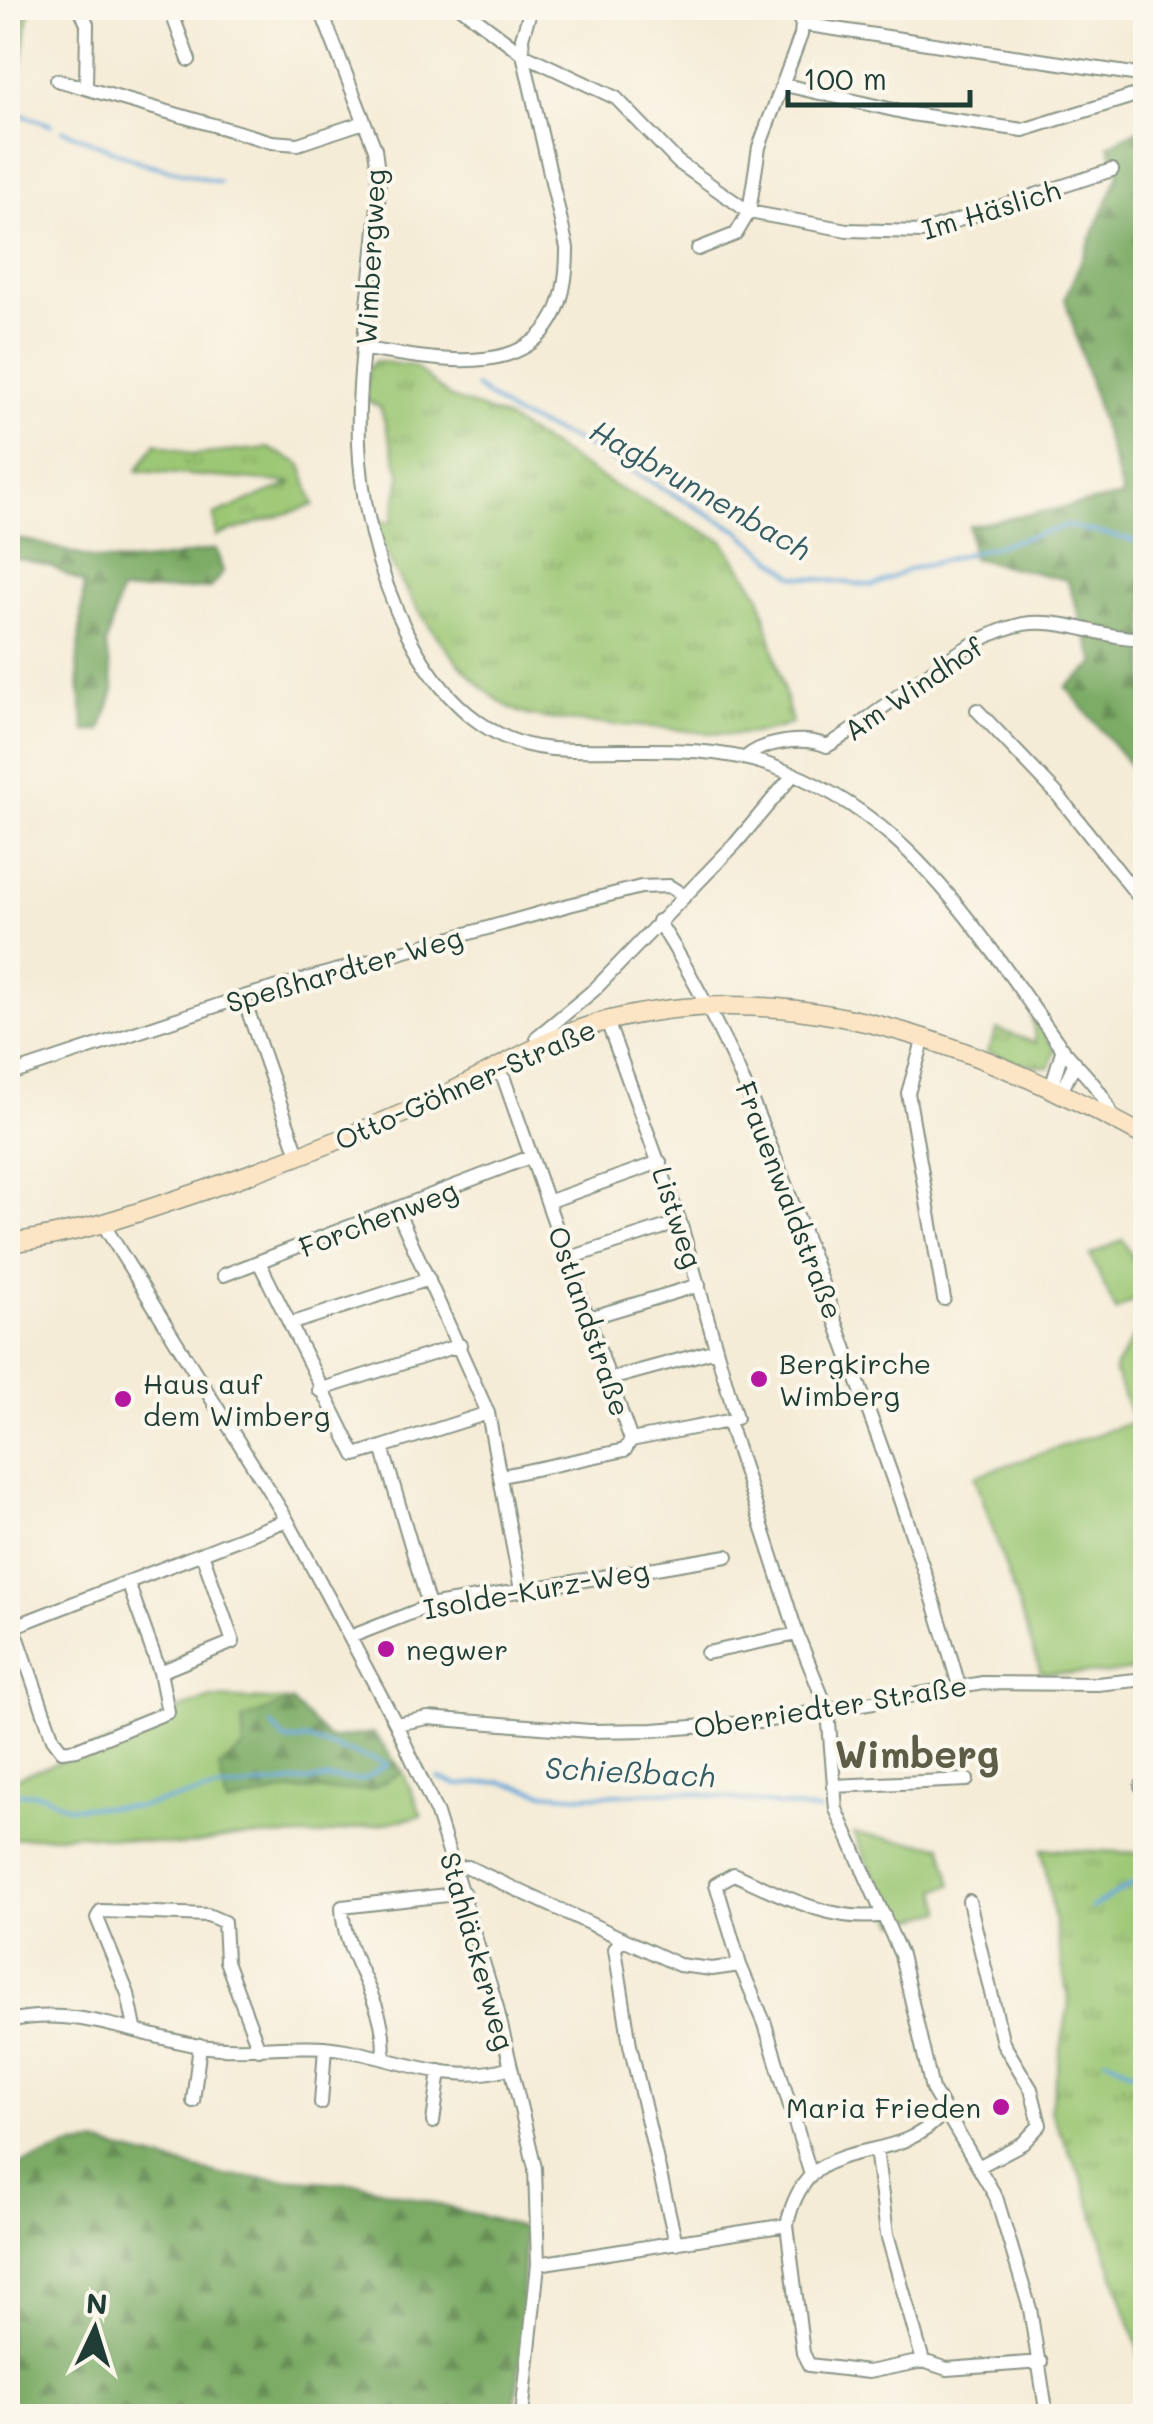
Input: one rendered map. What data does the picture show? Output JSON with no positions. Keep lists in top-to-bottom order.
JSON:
{
  "streets": {
    "street": [
      "Im Häslich",
      "Wimbergweg",
      "Am Windhof",
      "Speßhardter Weg",
      "Otto-Göhner-Straße",
      "Frauenwaldstraße",
      "Listweg",
      "Forchenweg",
      "Ostlandstraße",
      "Isolde-Kurz-Weg",
      "Oberriedter Straße",
      "Stahläckerweg"
    ]
  },
  "crossings": [
    ["Wimbergweg", "Am Windhof"],
    ["Am Windhof", "Otto-Göhner-Straße"],
    ["Speßhardter Weg", "Otto-Göhner-Straße"],
    ["Otto-Göhner-Straße", "Frauenwaldstraße"],
    ["Otto-Göhner-Straße", "Listweg"],
    ["Otto-Göhner-Straße", "Ostlandstraße"],
    ["Otto-Göhner-Straße", "Stahläckerweg"],
    ["Frauenwaldstraße", "Oberriedter Straße"],
    ["Forchenweg", "Ostlandstraße"],
    ["Ostlandstraße", "Oberriedter Straße"],
    ["Isolde-Kurz-Weg", "Stahläckerweg"],
    ["Oberriedter Straße", "Stahläckerweg"]
  ],
  "districts": ["Wimberg"],
  "water": ["Hagbrunnenbach", "Schießbach"],
  "places": [
    "Bergkirche Wimberg",
    "Haus auf dem Wimberg",
    "negwer",
    "Maria Frieden"
  ],
  "scale_bar": "100 m",
  "north": "top"
}
